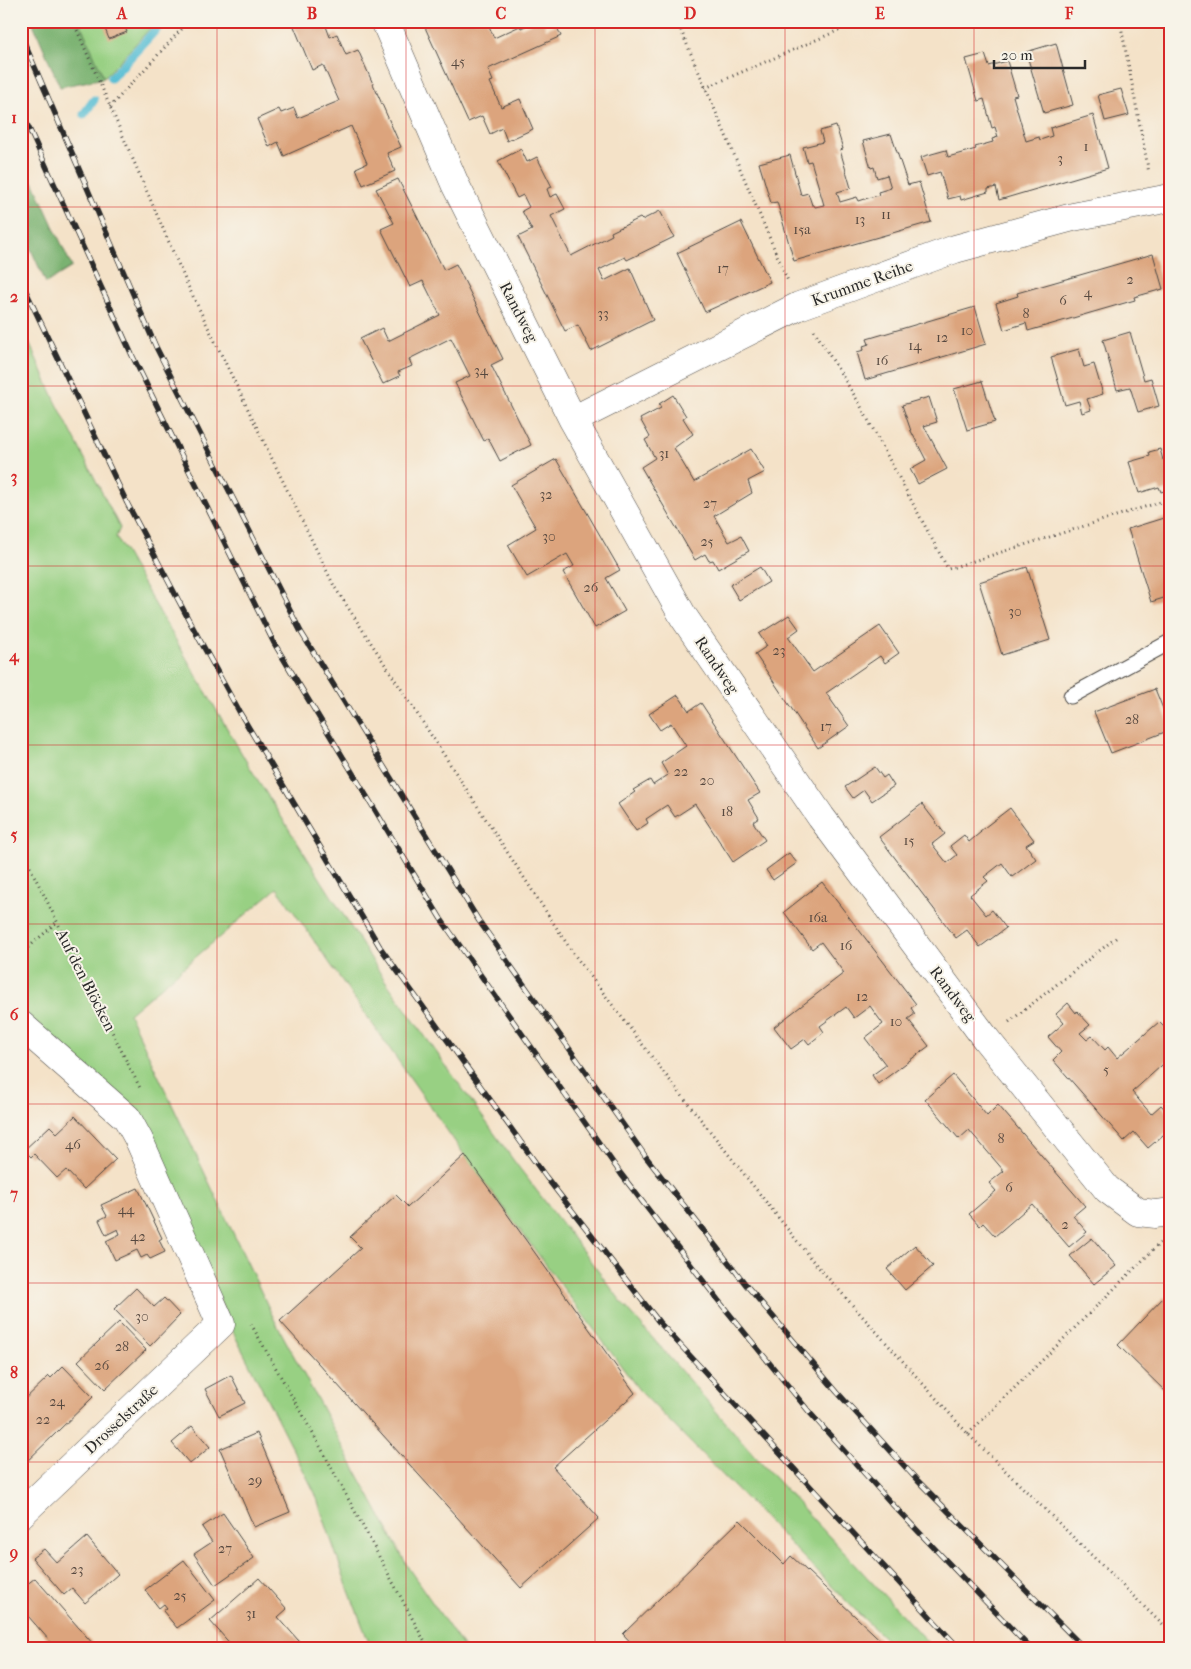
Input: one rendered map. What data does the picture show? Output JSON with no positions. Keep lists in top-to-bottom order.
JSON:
{
  "streets": {
    "street": ["Krumme Reihe", "Randweg", "Drosselstraße"],
    "path": ["Auf den Blöcken"]
  },
  "crossings": [
    ["Krumme Reihe", "Randweg"]
  ],
  "house_numbers": [
    "45",
    "1",
    "3",
    "11",
    "13",
    "15a",
    "17",
    "2",
    "4",
    "6",
    "33",
    "8",
    "10",
    "12",
    "14",
    "16",
    "34",
    "31",
    "32",
    "27",
    "30",
    "25",
    "26",
    "30",
    "23",
    "28",
    "17",
    "22",
    "20",
    "18",
    "15",
    "16a",
    "16",
    "12",
    "10",
    "5",
    "8",
    "46",
    "6",
    "44",
    "2",
    "42",
    "30",
    "28",
    "26",
    "24",
    "22",
    "29",
    "27",
    "23",
    "25",
    "31"
  ],
  "scale_bar": "20 m",
  "grid": {
    "columns": [
      "A",
      "B",
      "C",
      "D",
      "E",
      "F"
    ],
    "rows": [
      "1",
      "2",
      "3",
      "4",
      "5",
      "6",
      "7",
      "8",
      "9"
    ]
  }
}
